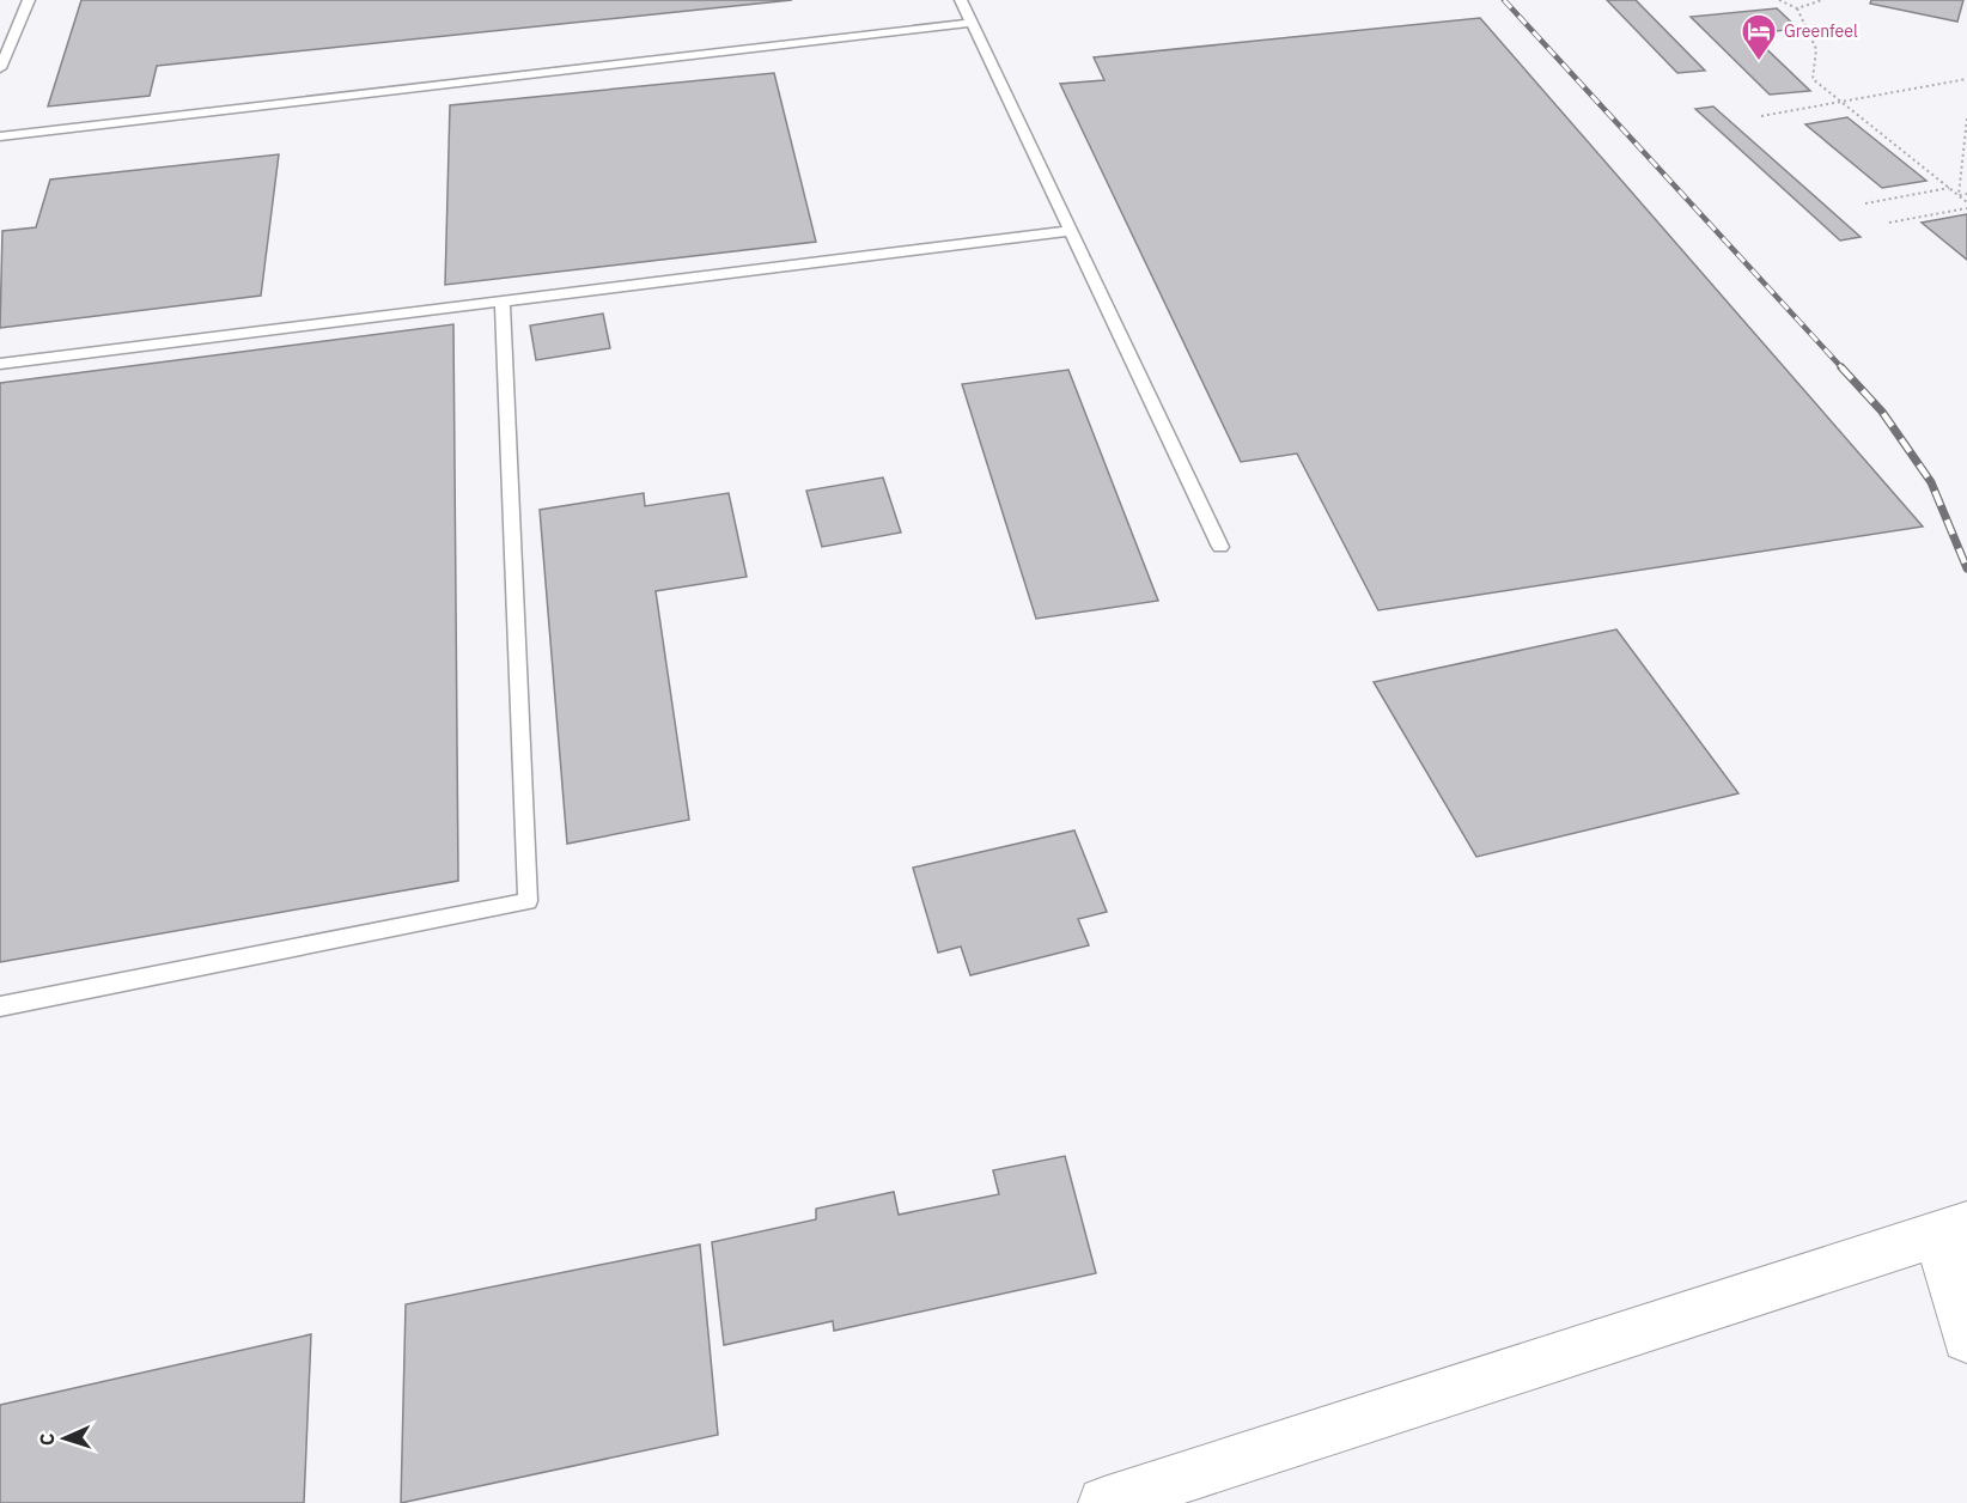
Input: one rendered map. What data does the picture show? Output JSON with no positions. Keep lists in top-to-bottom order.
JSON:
{
  "places": {
    "hotel": ["Greenfeel"]
  },
  "north": "left"
}
